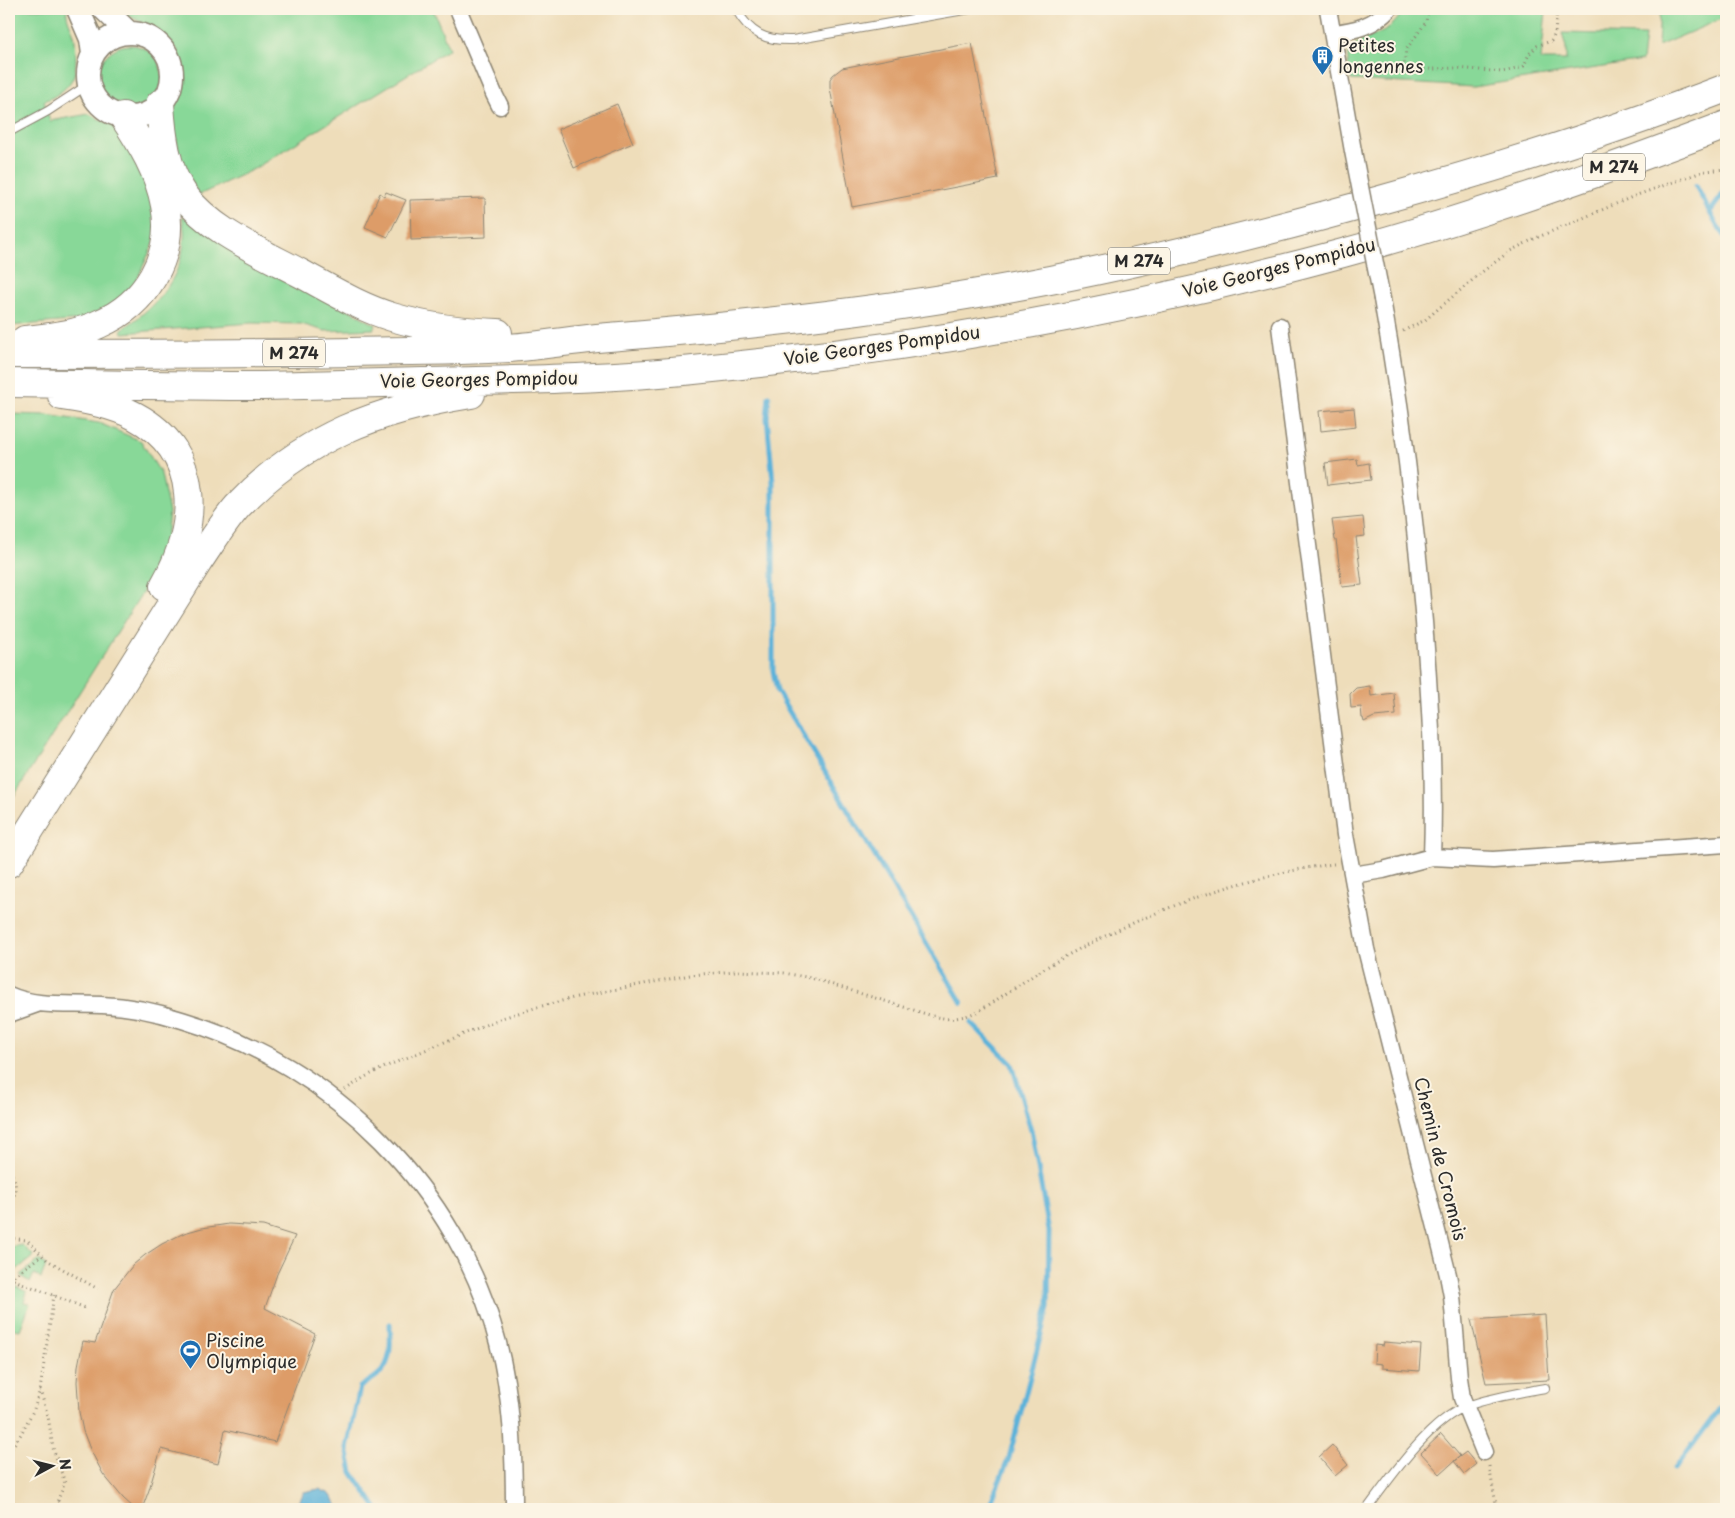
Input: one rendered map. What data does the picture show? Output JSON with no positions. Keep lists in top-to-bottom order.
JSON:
{
  "streets": {
    "highway": ["M 274", "Voie Georges Pompidou"],
    "street": ["Chemin de Cromois"]
  },
  "places": {
    "building": ["Petites longennes"],
    "sports": ["Piscine Olympique"]
  },
  "north": "right"
}
